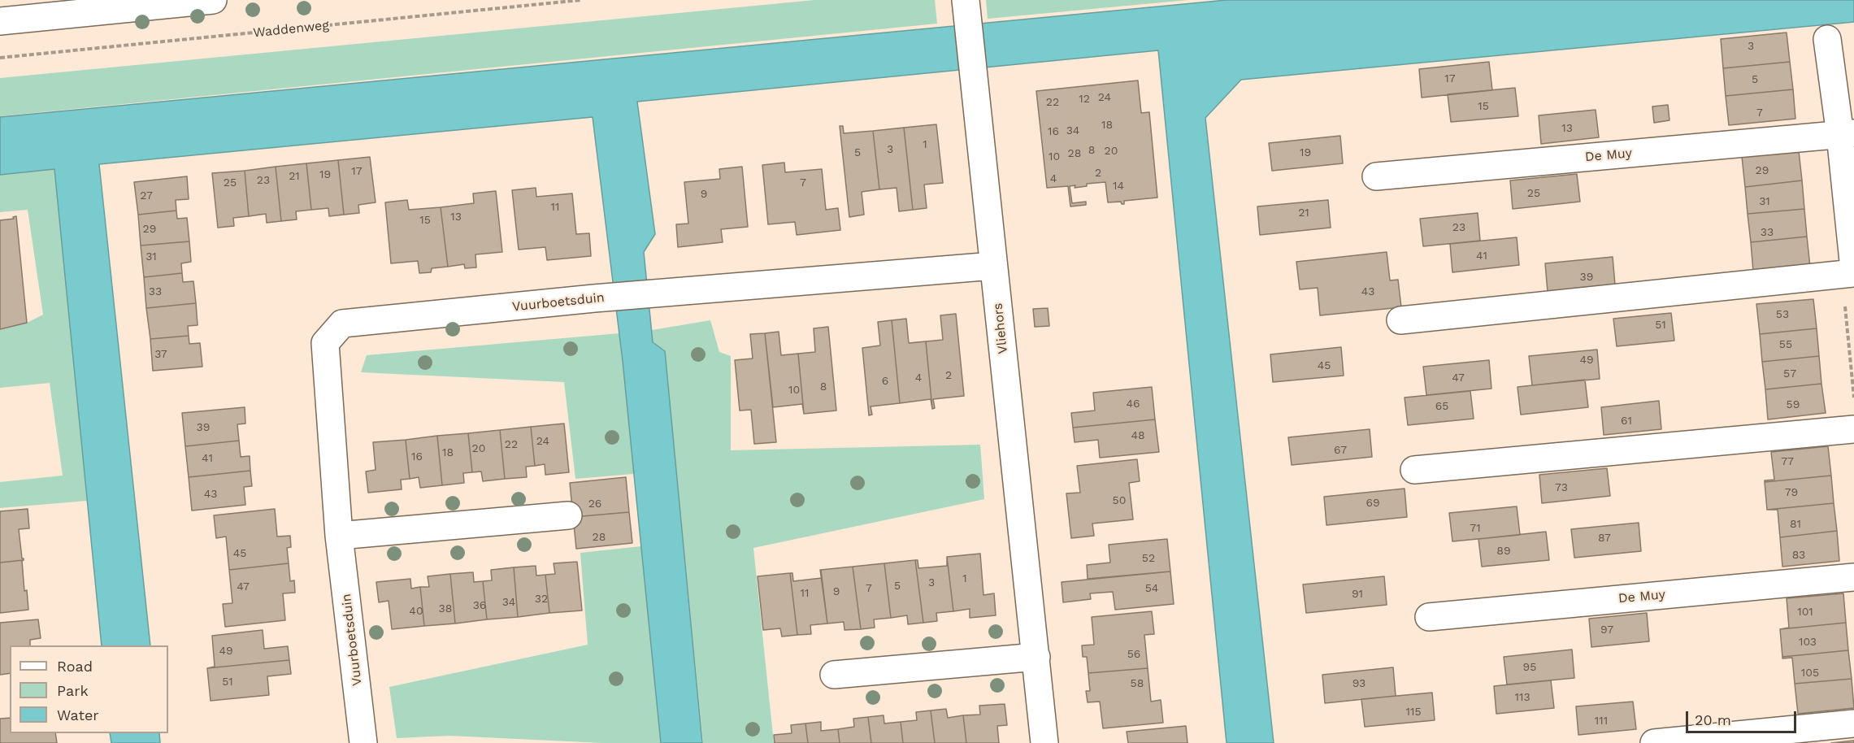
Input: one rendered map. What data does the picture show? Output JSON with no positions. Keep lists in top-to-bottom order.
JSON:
{
  "streets": {
    "street": ["De Muy", "Vuurboetsduin", "Vliehors"],
    "path": ["Waddenweg"]
  },
  "crossings": [
    ["Vuurboetsduin", "Vliehors"]
  ],
  "house_numbers": [
    "3",
    "17",
    "5",
    "24",
    "12",
    "22",
    "15",
    "7",
    "18",
    "13",
    "34",
    "16",
    "1",
    "3",
    "8",
    "20",
    "5",
    "19",
    "28",
    "10",
    "29",
    "17",
    "2",
    "19",
    "21",
    "4",
    "23",
    "25",
    "7",
    "14",
    "25",
    "9",
    "27",
    "31",
    "11",
    "21",
    "13",
    "15",
    "23",
    "29",
    "33",
    "41",
    "31",
    "39",
    "33",
    "43",
    "53",
    "51",
    "55",
    "37",
    "49",
    "45",
    "57",
    "2",
    "4",
    "47",
    "6",
    "8",
    "10",
    "46",
    "59",
    "65",
    "61",
    "39",
    "48",
    "24",
    "22",
    "20",
    "67",
    "18",
    "16",
    "41",
    "77",
    "73",
    "79",
    "43",
    "50",
    "69",
    "26",
    "81",
    "71",
    "28",
    "87",
    "89",
    "45",
    "83",
    "52",
    "1",
    "3",
    "5",
    "47",
    "7",
    "54",
    "9",
    "11",
    "91",
    "32",
    "34",
    "36",
    "38",
    "40",
    "101",
    "97",
    "103",
    "49",
    "56",
    "95",
    "105",
    "51",
    "58",
    "93",
    "113",
    "115",
    "111"
  ],
  "legend": ["Road", "Park", "Water"],
  "scale_bar": "20 m"
}
